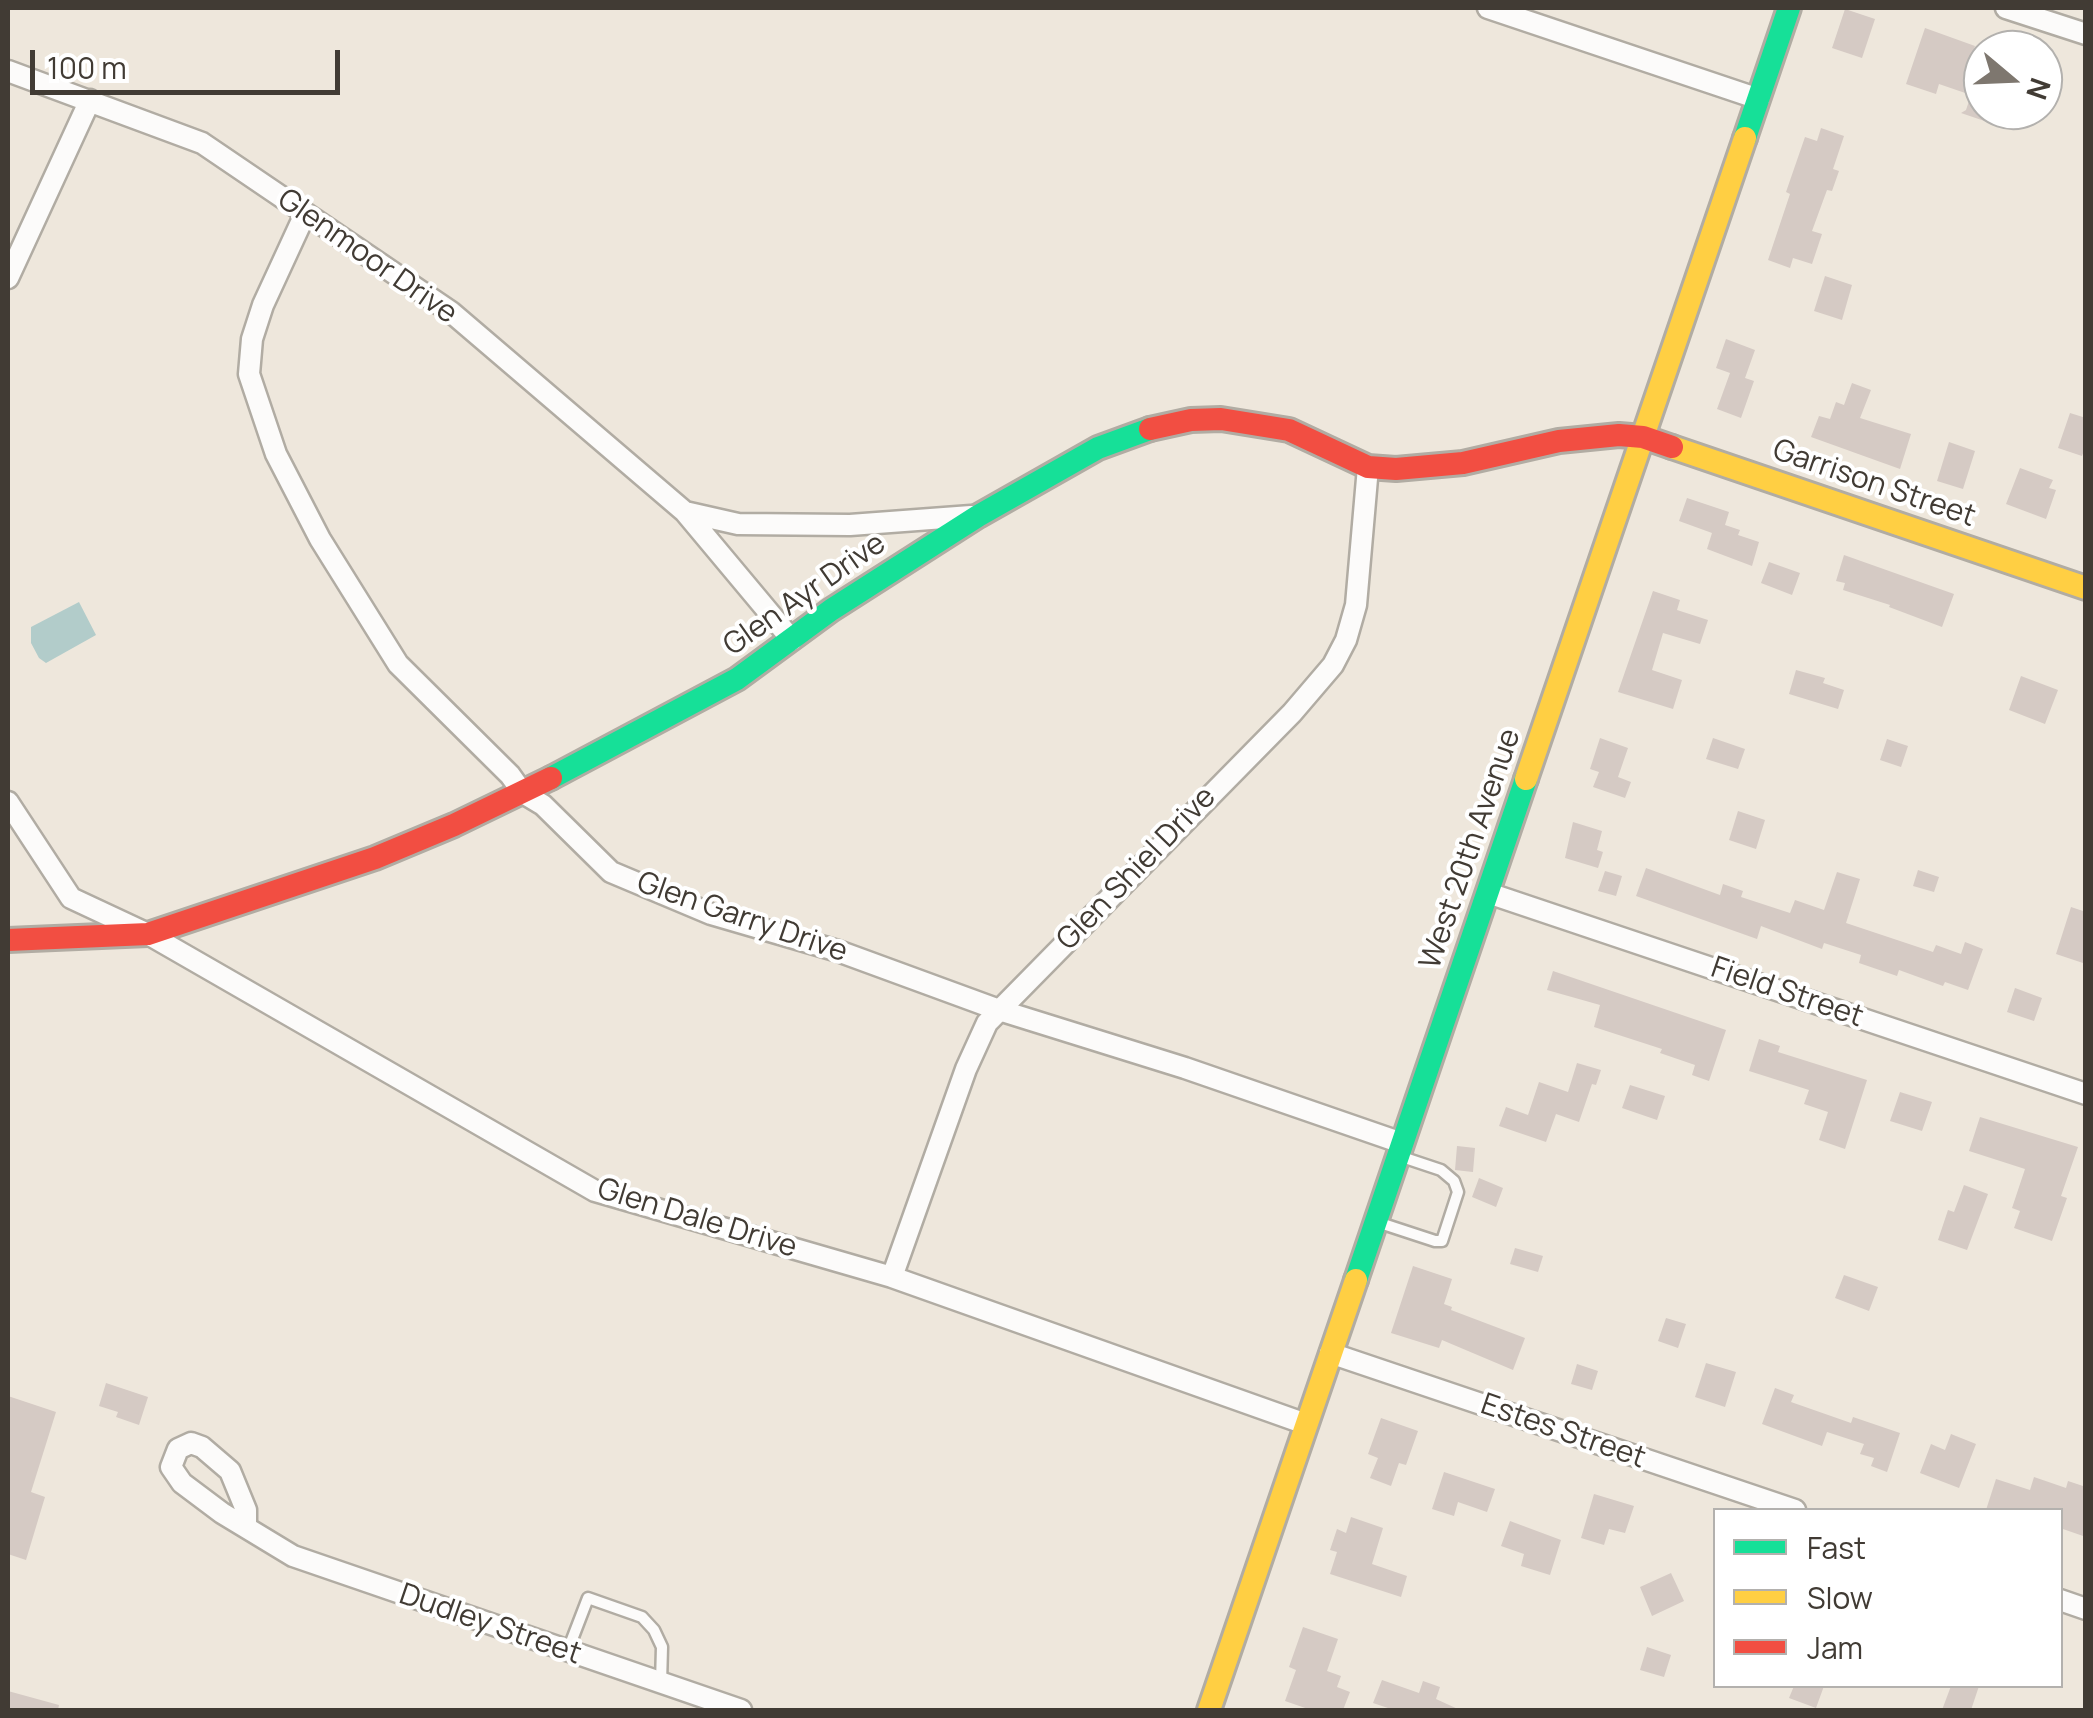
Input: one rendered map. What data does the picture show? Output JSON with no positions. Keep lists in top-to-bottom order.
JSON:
{
  "streets": {
    "street": [
      "Glenmoor Drive",
      "Garrison Street",
      "Glen Ayr Drive",
      "West 20th Avenue",
      "Glen Shiel Drive",
      "Glen Garry Drive",
      "Field Street",
      "Glen Dale Drive",
      "Estes Street",
      "Dudley Street"
    ]
  },
  "crossings": [
    ["Glenmoor Drive", "Glen Ayr Drive"],
    ["Glenmoor Drive", "Glen Garry Drive"],
    ["Garrison Street", "Glen Ayr Drive"],
    ["Garrison Street", "West 20th Avenue"],
    ["Glen Ayr Drive", "West 20th Avenue"],
    ["Glen Ayr Drive", "Glen Shiel Drive"],
    ["Glen Ayr Drive", "Glen Garry Drive"],
    ["Glen Ayr Drive", "Glen Dale Drive"],
    ["West 20th Avenue", "Glen Garry Drive"],
    ["West 20th Avenue", "Field Street"],
    ["West 20th Avenue", "Glen Dale Drive"],
    ["West 20th Avenue", "Estes Street"],
    ["Glen Shiel Drive", "Glen Garry Drive"],
    ["Glen Shiel Drive", "Glen Dale Drive"]
  ],
  "legend": ["Fast", "Slow", "Jam"],
  "scale_bar": "100 m",
  "north": "right"
}
